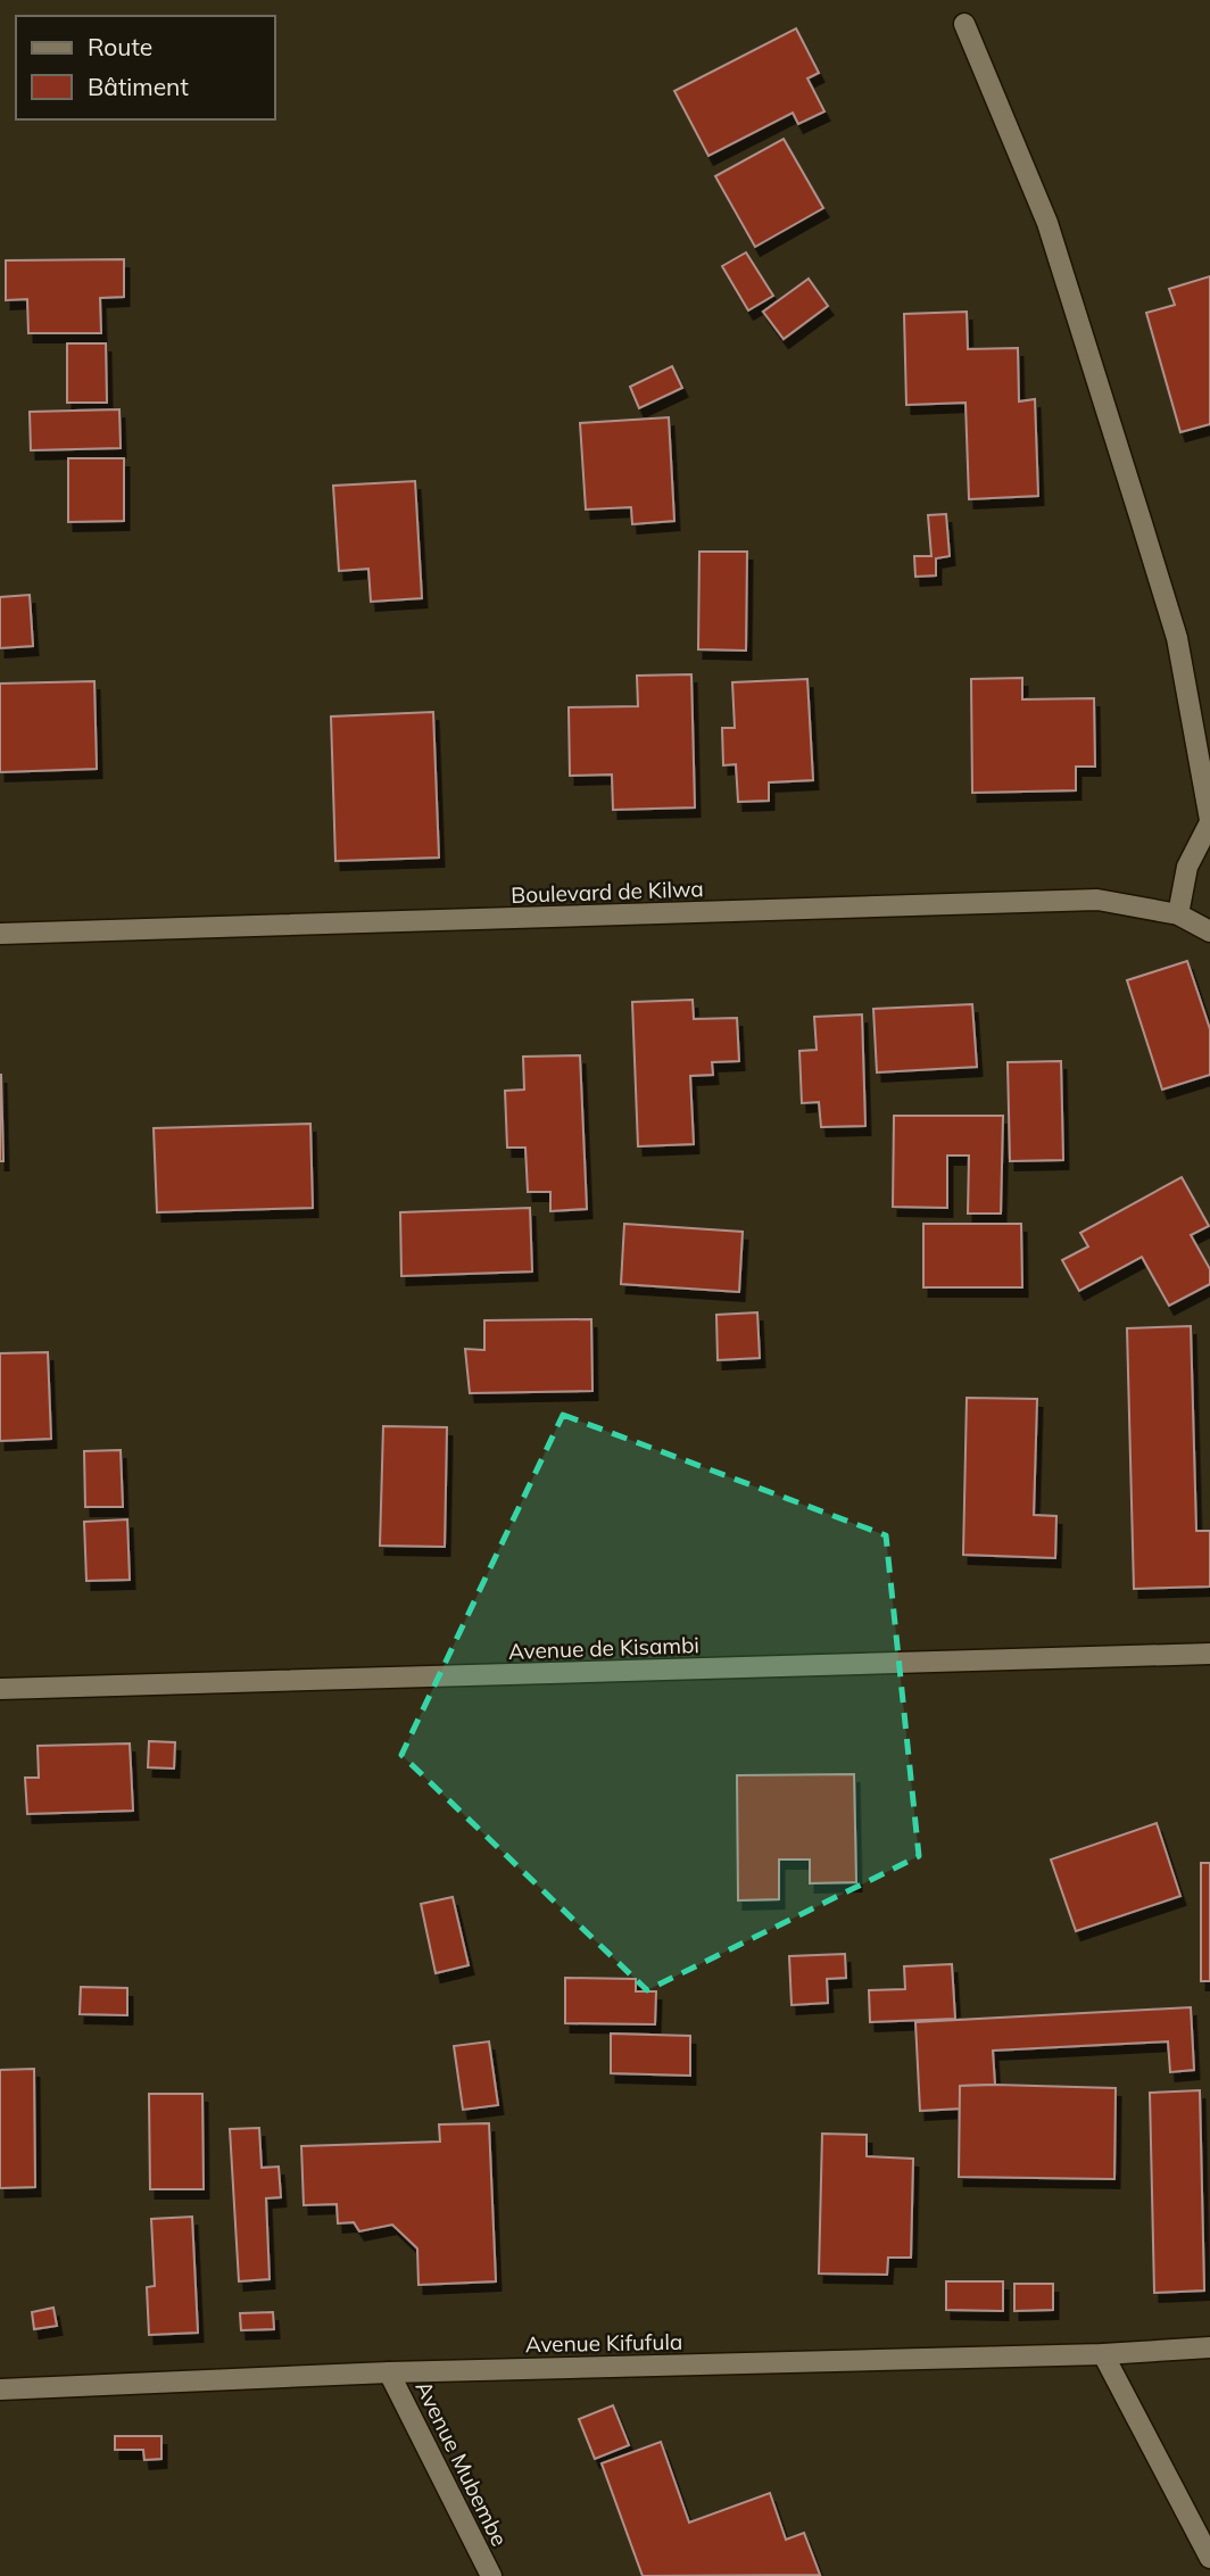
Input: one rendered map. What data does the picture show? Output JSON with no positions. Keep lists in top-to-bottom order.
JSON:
{
  "streets": {
    "street": [
      "Boulevard de Kilwa",
      "Avenue de Kisambi",
      "Avenue Kifufula",
      "Avenue Mubembe"
    ]
  },
  "crossings": [
    ["Avenue Kifufula", "Avenue Mubembe"]
  ],
  "legend": ["Route", "Bâtiment"]
}
